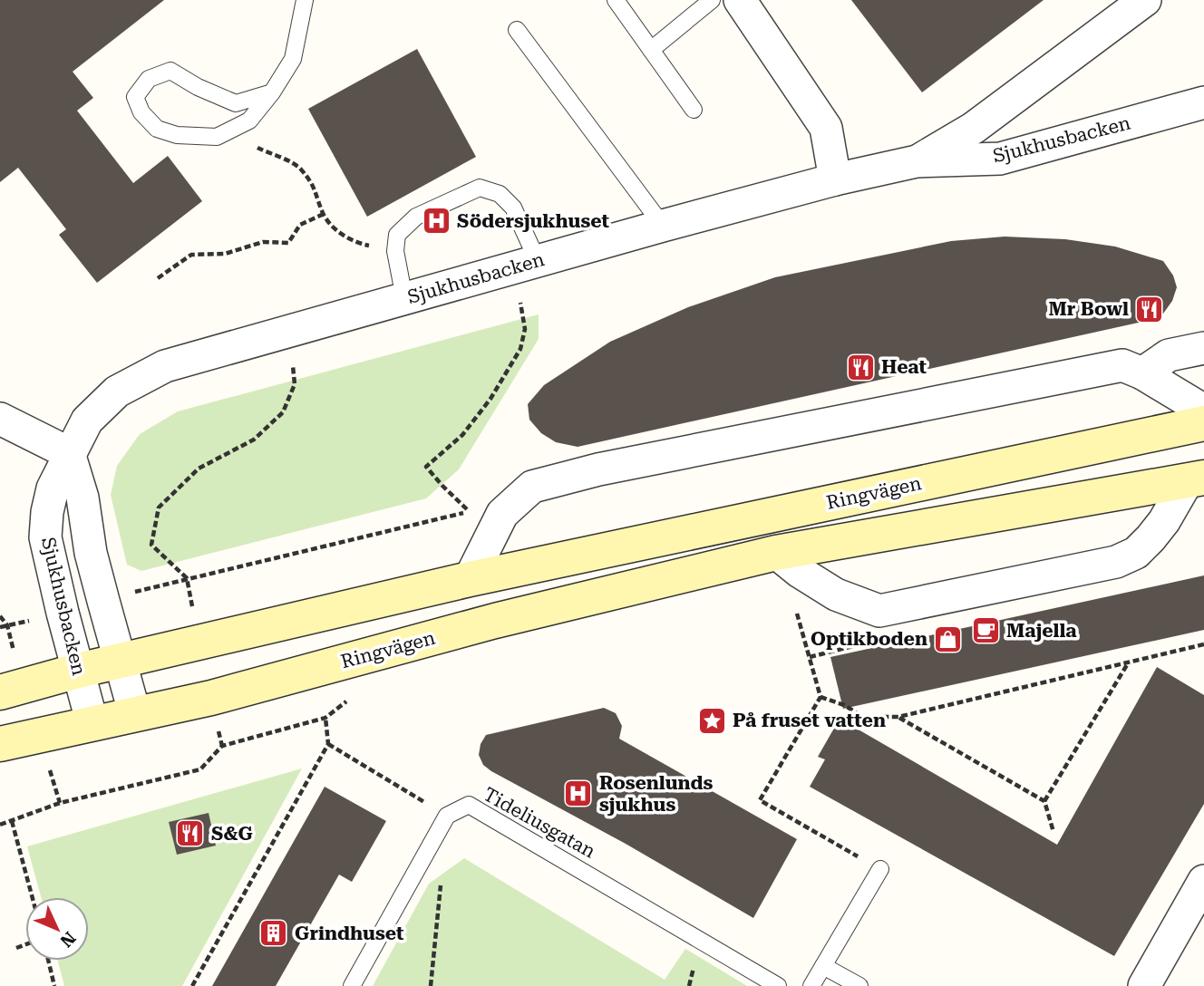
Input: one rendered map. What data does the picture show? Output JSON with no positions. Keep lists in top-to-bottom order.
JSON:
{
  "streets": {
    "main road": ["Ringvägen"],
    "street": ["Sjukhusbacken"],
    "lane": ["Tideliusgatan"]
  },
  "crossings": [
    ["Sjukhusbacken", "Ringvägen"]
  ],
  "places": {
    "hospital": ["Södersjukhuset", "Rosenlunds sjukhus"],
    "restaurant": ["Mr Bowl", "Heat", "S&G"],
    "cafe": ["Majella"],
    "shop": ["Optikboden"],
    "place": ["På fruset vatten"],
    "building": ["Grindhuset"]
  },
  "north": "bottom right"
}
